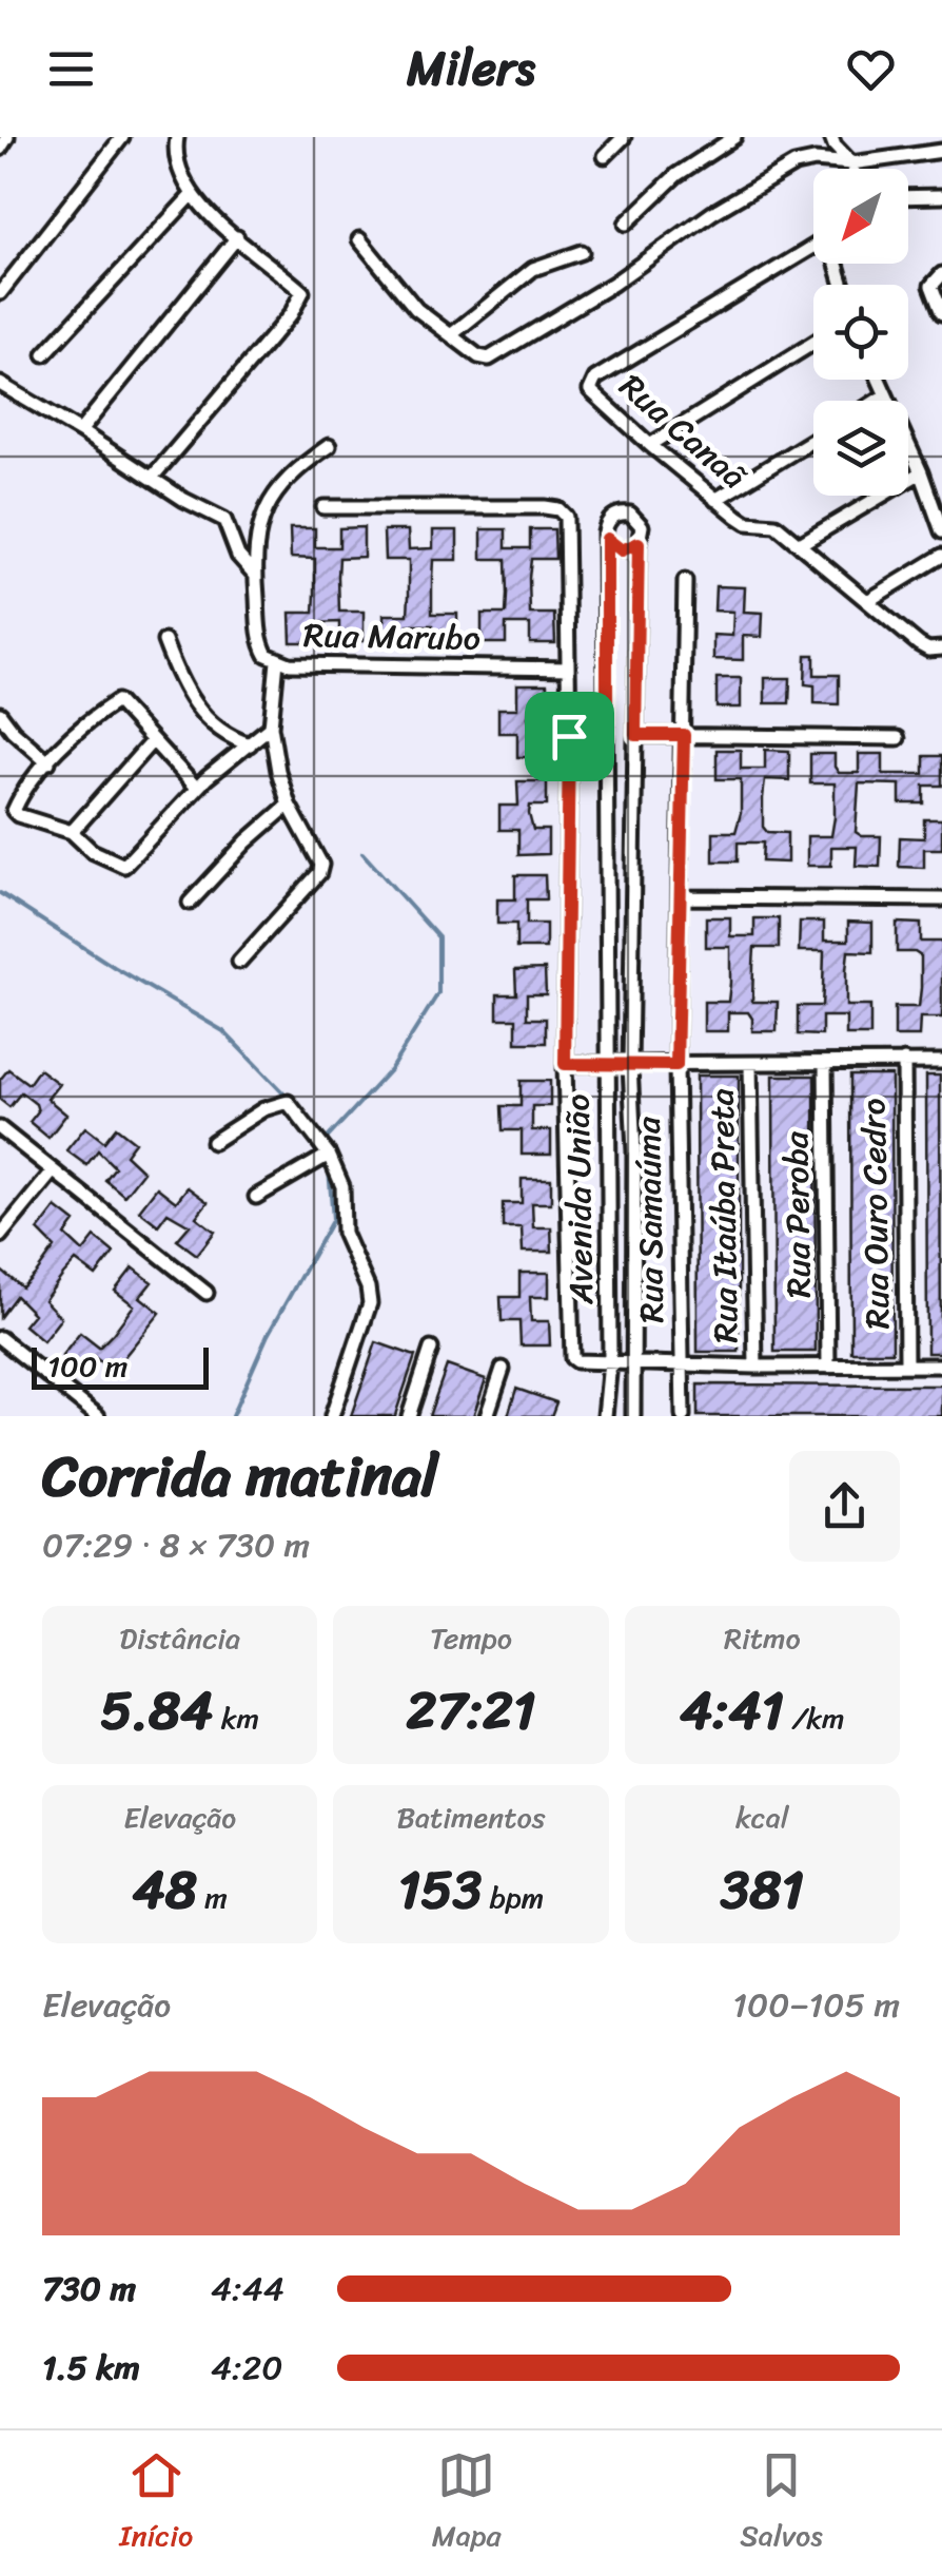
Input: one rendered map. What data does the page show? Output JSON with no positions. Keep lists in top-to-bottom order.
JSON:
{
  "streets": {
    "street": [
      "Rua Canaã",
      "Rua Marubo",
      "Avenida União",
      "Rua Ouro Cedro",
      "Rua Peroba",
      "Rua Itaúba Preta",
      "Rua Samaúma"
    ]
  },
  "scale_bar": "100 m",
  "north": "bottom left",
  "page": {
    "header": "Milers",
    "scale": "100 m",
    "heading": ["Corrida matinal", "07:29 · 8 × 730 m"],
    "stats": [
      ["Distância", "5.84 km"],
      ["Tempo", "27:21"],
      ["Ritmo", "4:41 /km"],
      ["Elevação", "48 m"],
      ["Batimentos", "153 bpm"],
      ["kcal", "381"]
    ],
    "chart": ["Elevação", "100–105 m"],
    "list": [
      {
        "name": "730 m",
        "note": "4:44"
      },
      {
        "name": "1.5 km",
        "note": "4:20"
      }
    ],
    "tabs": ["Início", "Mapa", "Salvos"]
  }
}
